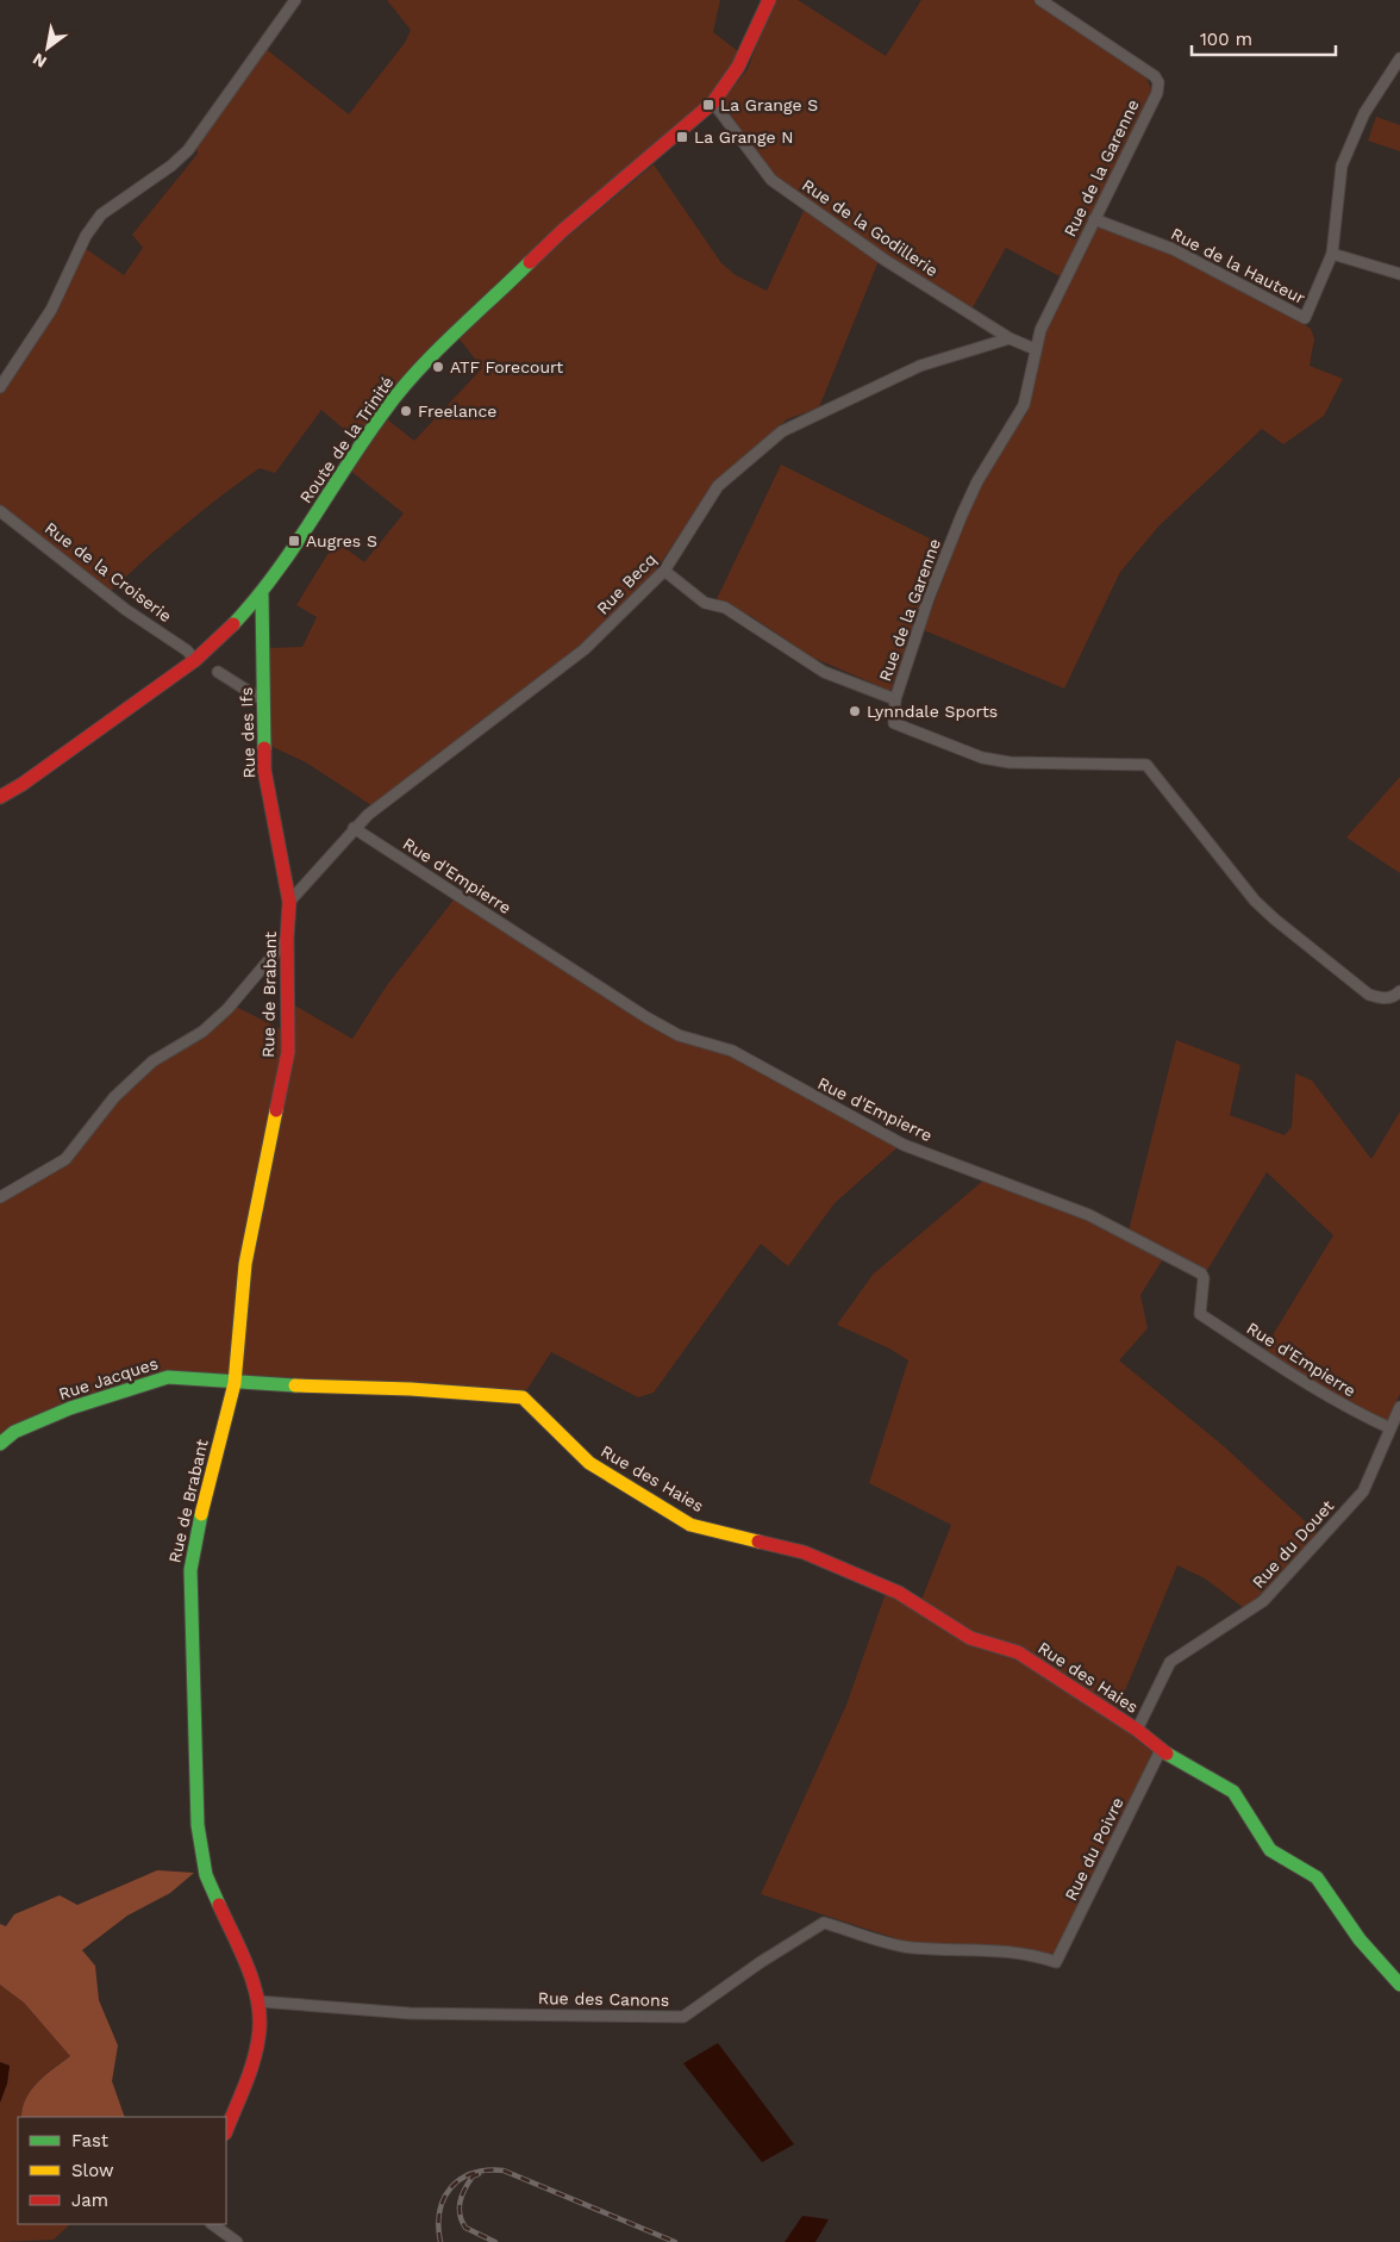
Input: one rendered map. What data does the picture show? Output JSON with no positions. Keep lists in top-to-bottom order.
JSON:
{
  "streets": {
    "street": [
      "Rue de la Garenne",
      "Rue de la Godillerie",
      "Rue de la Hauteur",
      "Route de la Trinité",
      "Rue de la Croiserie",
      "Rue Becq",
      "Rue des Ifs",
      "Rue d'Empierre",
      "Rue de Brabant",
      "Rue Jacques",
      "Rue des Haies",
      "Rue du Douet",
      "Rue du Poivre",
      "Rue des Canons"
    ]
  },
  "crossings": [
    ["Rue de la Garenne", "Rue de la Godillerie"],
    ["Rue de la Garenne", "Rue de la Hauteur"],
    ["Rue de la Godillerie", "Route de la Trinité"],
    ["Rue de la Godillerie", "Rue Becq"],
    ["Route de la Trinité", "Rue de la Croiserie"],
    ["Route de la Trinité", "Rue des Ifs"],
    ["Rue Becq", "Rue des Ifs"],
    ["Rue Becq", "Rue d'Empierre"],
    ["Rue Becq", "Rue de Brabant"],
    ["Rue des Ifs", "Rue de Brabant"],
    ["Rue d'Empierre", "Rue du Douet"],
    ["Rue de Brabant", "Rue Jacques"],
    ["Rue de Brabant", "Rue des Haies"],
    ["Rue de Brabant", "Rue des Canons"],
    ["Rue Jacques", "Rue des Haies"],
    ["Rue des Haies", "Rue du Douet"],
    ["Rue des Haies", "Rue du Poivre"],
    ["Rue du Poivre", "Rue des Canons"]
  ],
  "places": {
    "transit": ["La Grange S", "La Grange N", "Augres S"],
    "other": ["ATF Forecourt", "Freelance", "Lynndale Sports"]
  },
  "legend": ["Fast", "Slow", "Jam"],
  "scale_bar": "100 m",
  "north": "bottom left"
}
